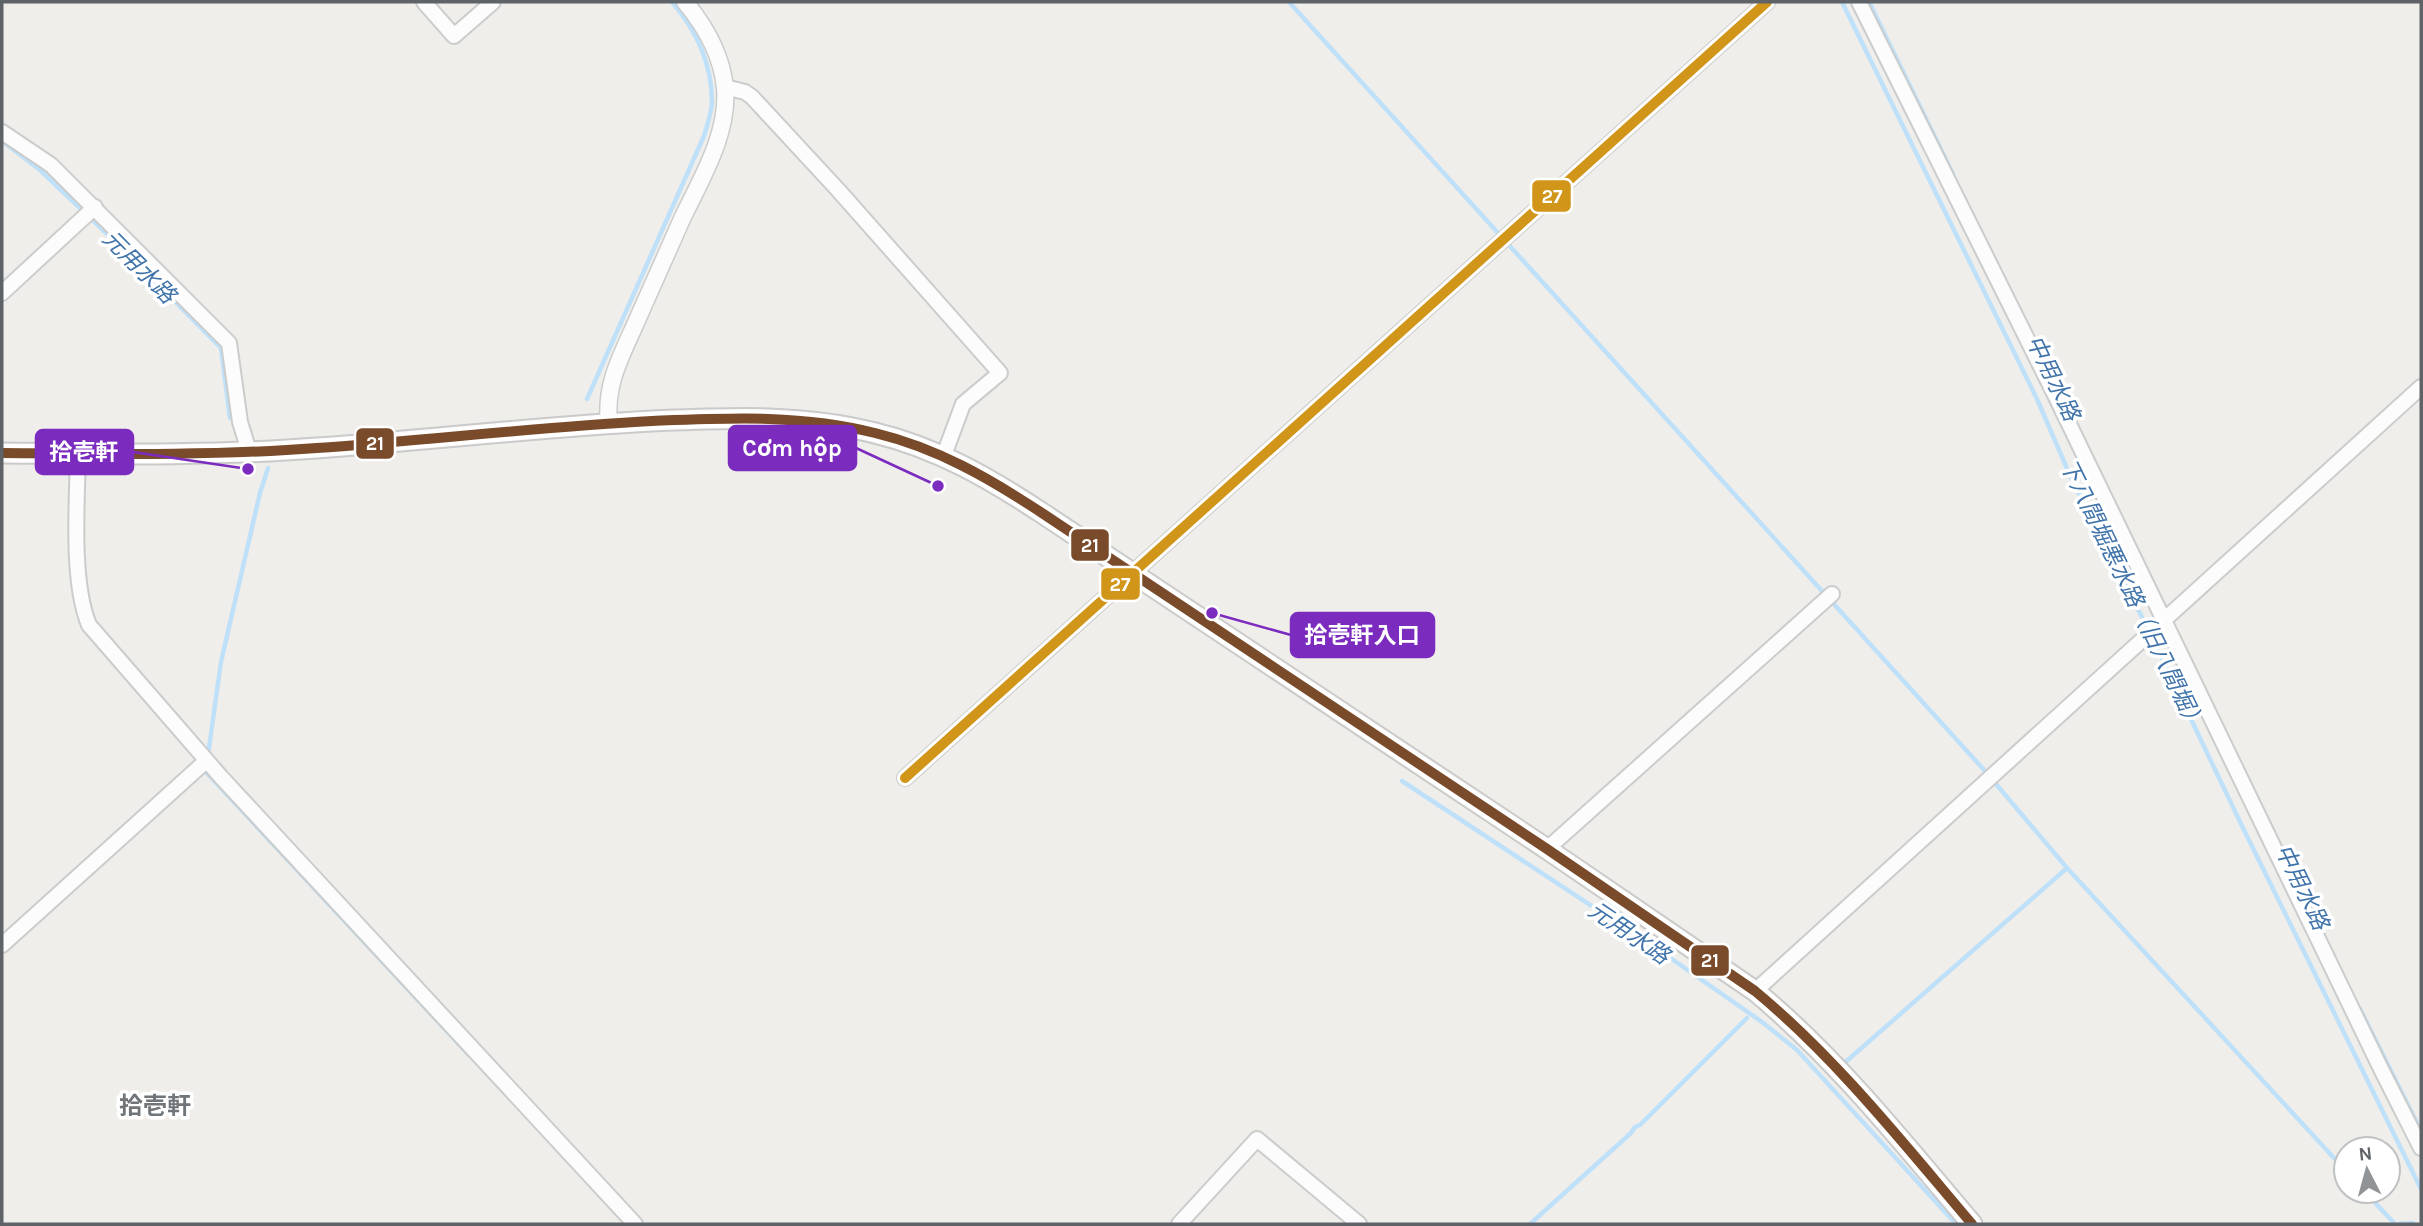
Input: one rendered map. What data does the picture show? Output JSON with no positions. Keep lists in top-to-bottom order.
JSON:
{
  "districts": ["拾壱軒"],
  "water": ["元用水路", "中用水路", "下八間堀悪水路（旧八間堀）"],
  "places": ["拾壱軒", "Cơm hộp", "拾壱軒入口"],
  "lines": ["transit line 27", "transit line 21"],
  "north": "top"
}
